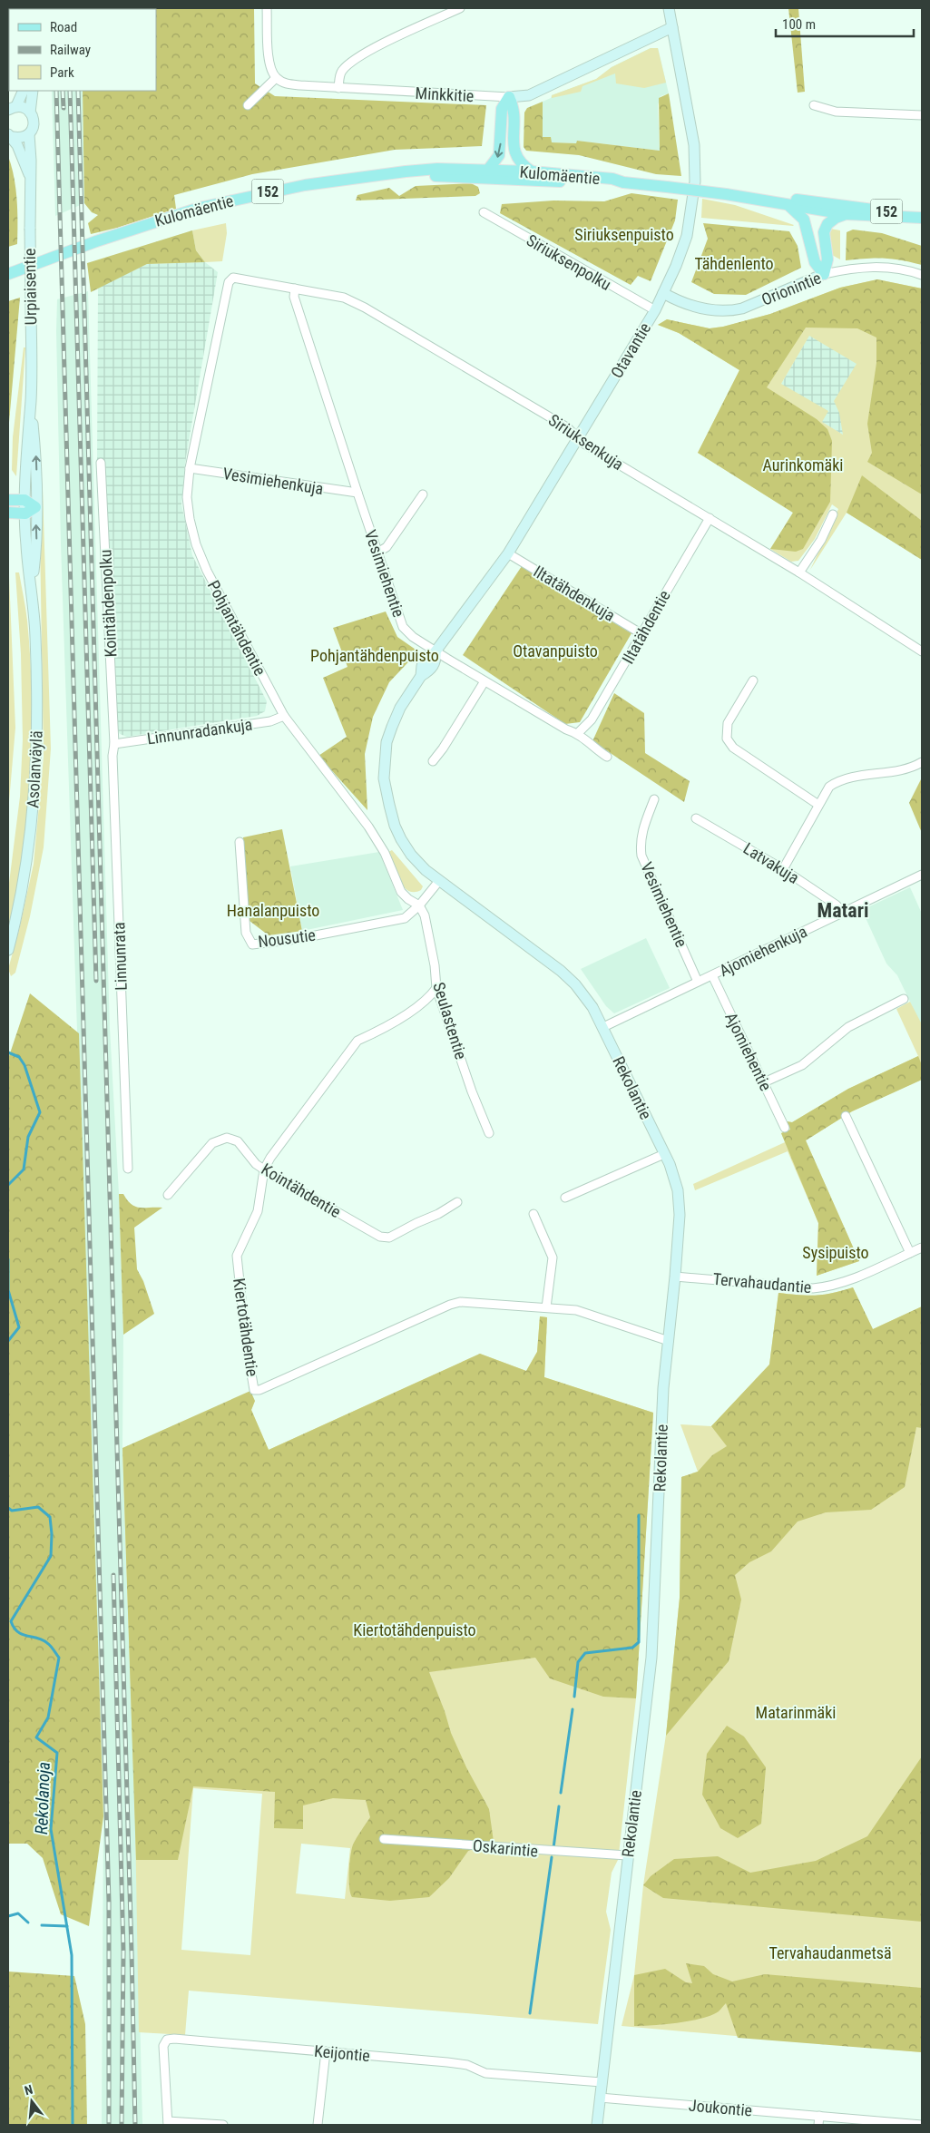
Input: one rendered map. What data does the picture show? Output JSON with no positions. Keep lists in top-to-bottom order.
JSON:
{
  "streets": {
    "main road": [
      "Minkkitie",
      "Kulomäentie",
      "152",
      "Urpiaisentie",
      "Orionintie",
      "Otavantie",
      "Asolanväylä",
      "Rekolantie"
    ],
    "street": [
      "Siriuksenpolku",
      "Siriuksenkuja",
      "Vesimiehenkuja",
      "Vesimiehentie",
      "Iltatähdenkuja",
      "Kointähdenpolku",
      "Iltatähdentie",
      "Pohjantähdentie",
      "Linnunradankuja",
      "Latvakuja",
      "Nousutie",
      "Ajomiehenkuja",
      "Linnunrata",
      "Seulastentie",
      "Ajomiehentie",
      "Kointähdentie",
      "Tervahaudantie",
      "Kiertotähdentie",
      "Oskarintie",
      "Keijontie",
      "Joukontie"
    ]
  },
  "crossings": [
    ["Minkkitie", "Otavantie"],
    ["Siriuksenpolku", "Otavantie"],
    ["Urpiaisentie", "Asolanväylä"],
    ["Orionintie", "Otavantie"],
    ["Otavantie", "Siriuksenkuja"],
    ["Otavantie", "Vesimiehentie"],
    ["Otavantie", "Iltatähdenkuja"],
    ["Otavantie", "Rekolantie"],
    ["Siriuksenkuja", "Vesimiehentie"],
    ["Siriuksenkuja", "Iltatähdentie"],
    ["Siriuksenkuja", "Pohjantähdentie"],
    ["Vesimiehenkuja", "Vesimiehentie"],
    ["Vesimiehenkuja", "Pohjantähdentie"],
    ["Vesimiehentie", "Iltatähdentie"],
    ["Vesimiehentie", "Ajomiehenkuja"],
    ["Iltatähdenkuja", "Iltatähdentie"],
    ["Kointähdenpolku", "Linnunradankuja"],
    ["Kointähdenpolku", "Linnunrata"],
    ["Pohjantähdentie", "Linnunradankuja"],
    ["Pohjantähdentie", "Nousutie"],
    ["Pohjantähdentie", "Seulastentie"],
    ["Linnunradankuja", "Linnunrata"],
    ["Latvakuja", "Ajomiehenkuja"],
    ["Nousutie", "Seulastentie"],
    ["Ajomiehenkuja", "Ajomiehentie"],
    ["Ajomiehenkuja", "Rekolantie"],
    ["Seulastentie", "Kiertotähdentie"],
    ["Rekolantie", "Tervahaudantie"],
    ["Rekolantie", "Kiertotähdentie"],
    ["Rekolantie", "Oskarintie"],
    ["Rekolantie", "Keijontie"],
    ["Rekolantie", "Joukontie"],
    ["Kointähdentie", "Kiertotähdentie"]
  ],
  "districts": ["Matari"],
  "water": ["Rekolanoja"],
  "parks": [
    "Siriuksenpuisto",
    "Tähdenlento",
    "Aurinkomäki",
    "Otavanpuisto",
    "Pohjantähdenpuisto",
    "Hanalanpuisto",
    "Sysipuisto",
    "Kiertotähdenpuisto",
    "Matarinmäki",
    "Tervahaudanmetsä"
  ],
  "legend": ["Road", "Railway", "Park"],
  "scale_bar": "100 m",
  "north": "top"
}
